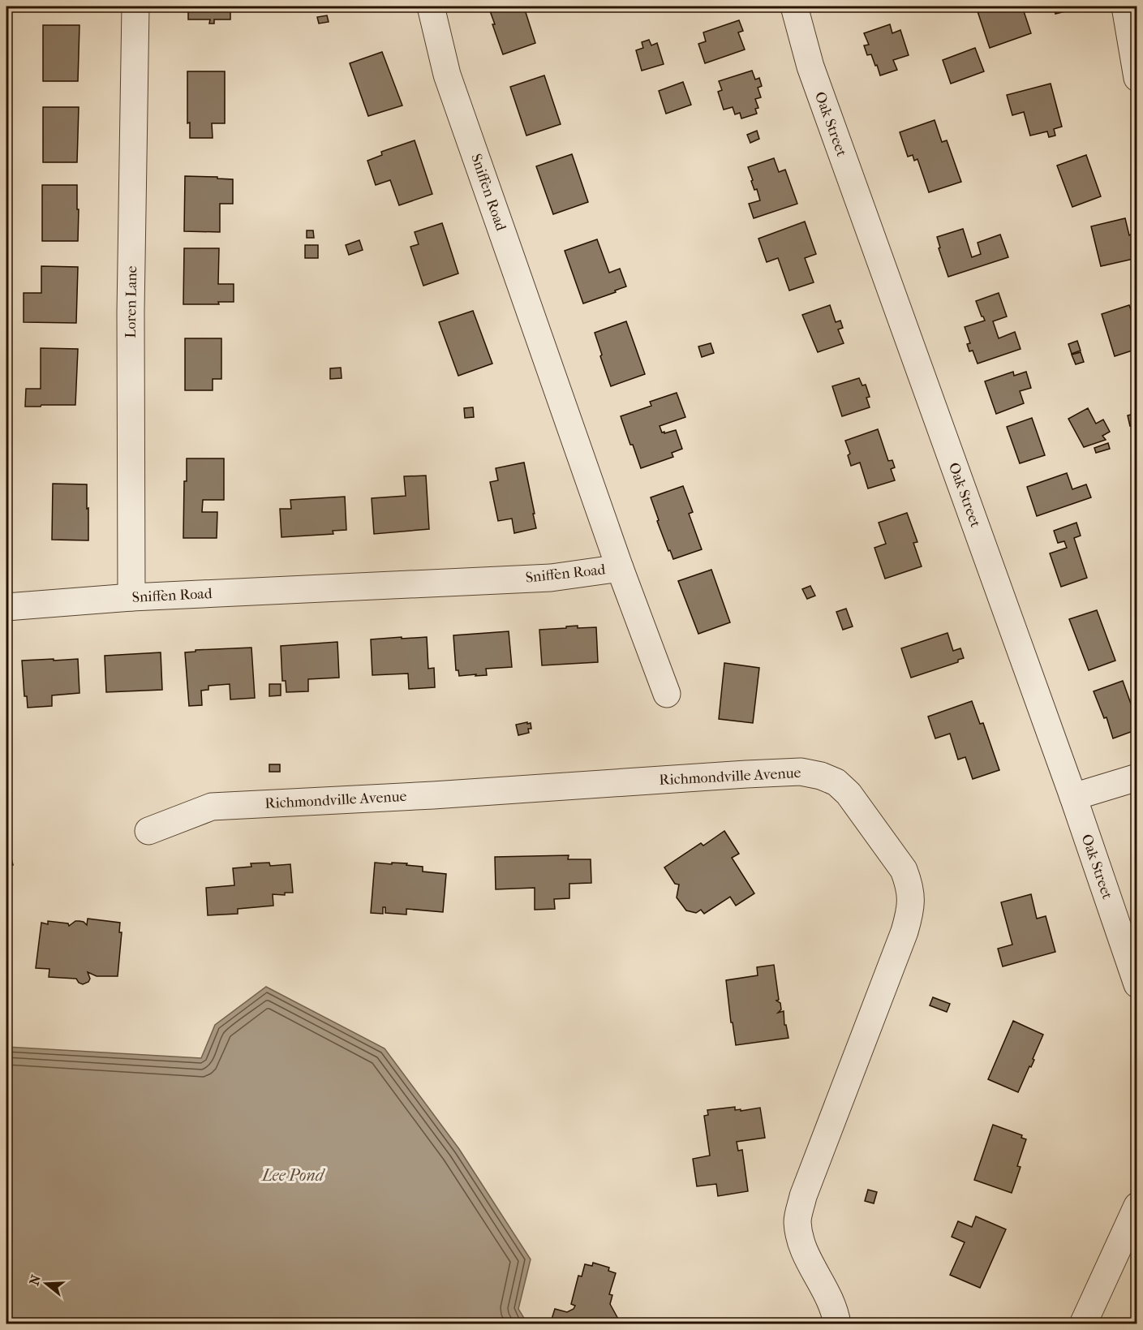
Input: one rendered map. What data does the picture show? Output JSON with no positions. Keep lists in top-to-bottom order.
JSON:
{
  "streets": {
    "street": [
      "Oak Street",
      "Sniffen Road",
      "Loren Lane",
      "Richmondville Avenue"
    ]
  },
  "crossings": [
    ["Sniffen Road", "Loren Lane"]
  ],
  "water": ["Lee Pond"],
  "north": "left"
}
